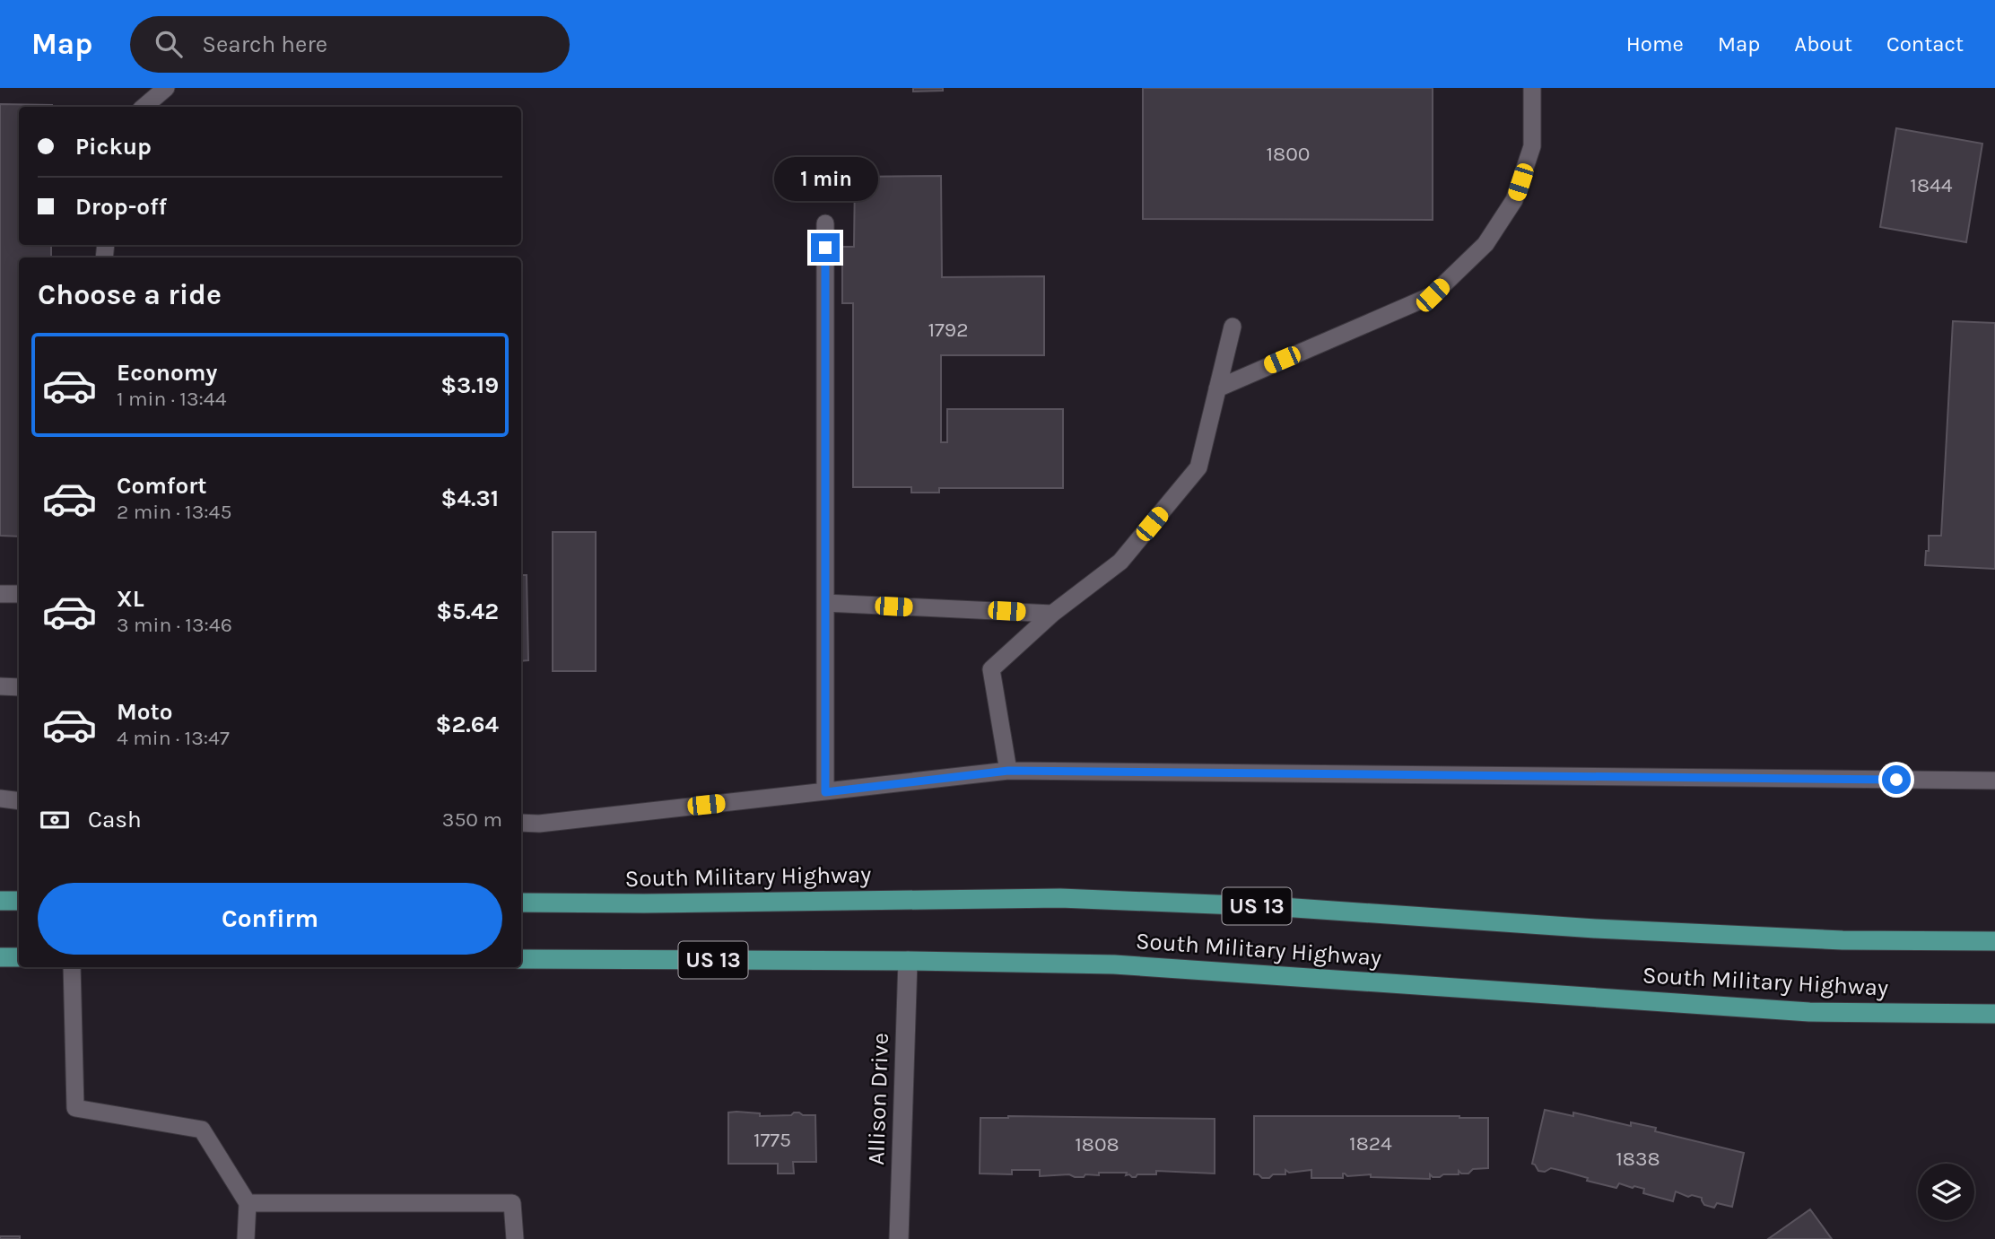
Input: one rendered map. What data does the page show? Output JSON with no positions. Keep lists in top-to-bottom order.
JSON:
{
  "streets": {
    "main road": ["South Military Highway", "US 13"],
    "street": ["Allison Drive"]
  },
  "crossings": [
    ["South Military Highway", "Allison Drive"]
  ],
  "house_numbers": [
    "1800",
    "1844",
    "1792",
    "1775",
    "1824",
    "1808",
    "1838"
  ],
  "page": {
    "header": "Map",
    "search": "Search here",
    "nav": [
      "Home",
      "Map",
      "About",
      "Contact"
    ],
    "banner": ["Pickup", "Drop-off"],
    "bubble": "1 min",
    "heading": "Choose a ride",
    "list": [
      {
        "name": "Economy",
        "note": "1 min · 13:44",
        "value": "$3.19"
      },
      {
        "name": "Comfort",
        "note": "2 min · 13:45",
        "value": "$4.31"
      },
      {
        "name": "XL",
        "note": "3 min · 13:46",
        "value": "$5.42"
      },
      {
        "name": "Moto",
        "note": "4 min · 13:47",
        "value": "$2.64"
      }
    ],
    "pay": ["Cash", "350 m"],
    "buttons": "Confirm"
  }
}
